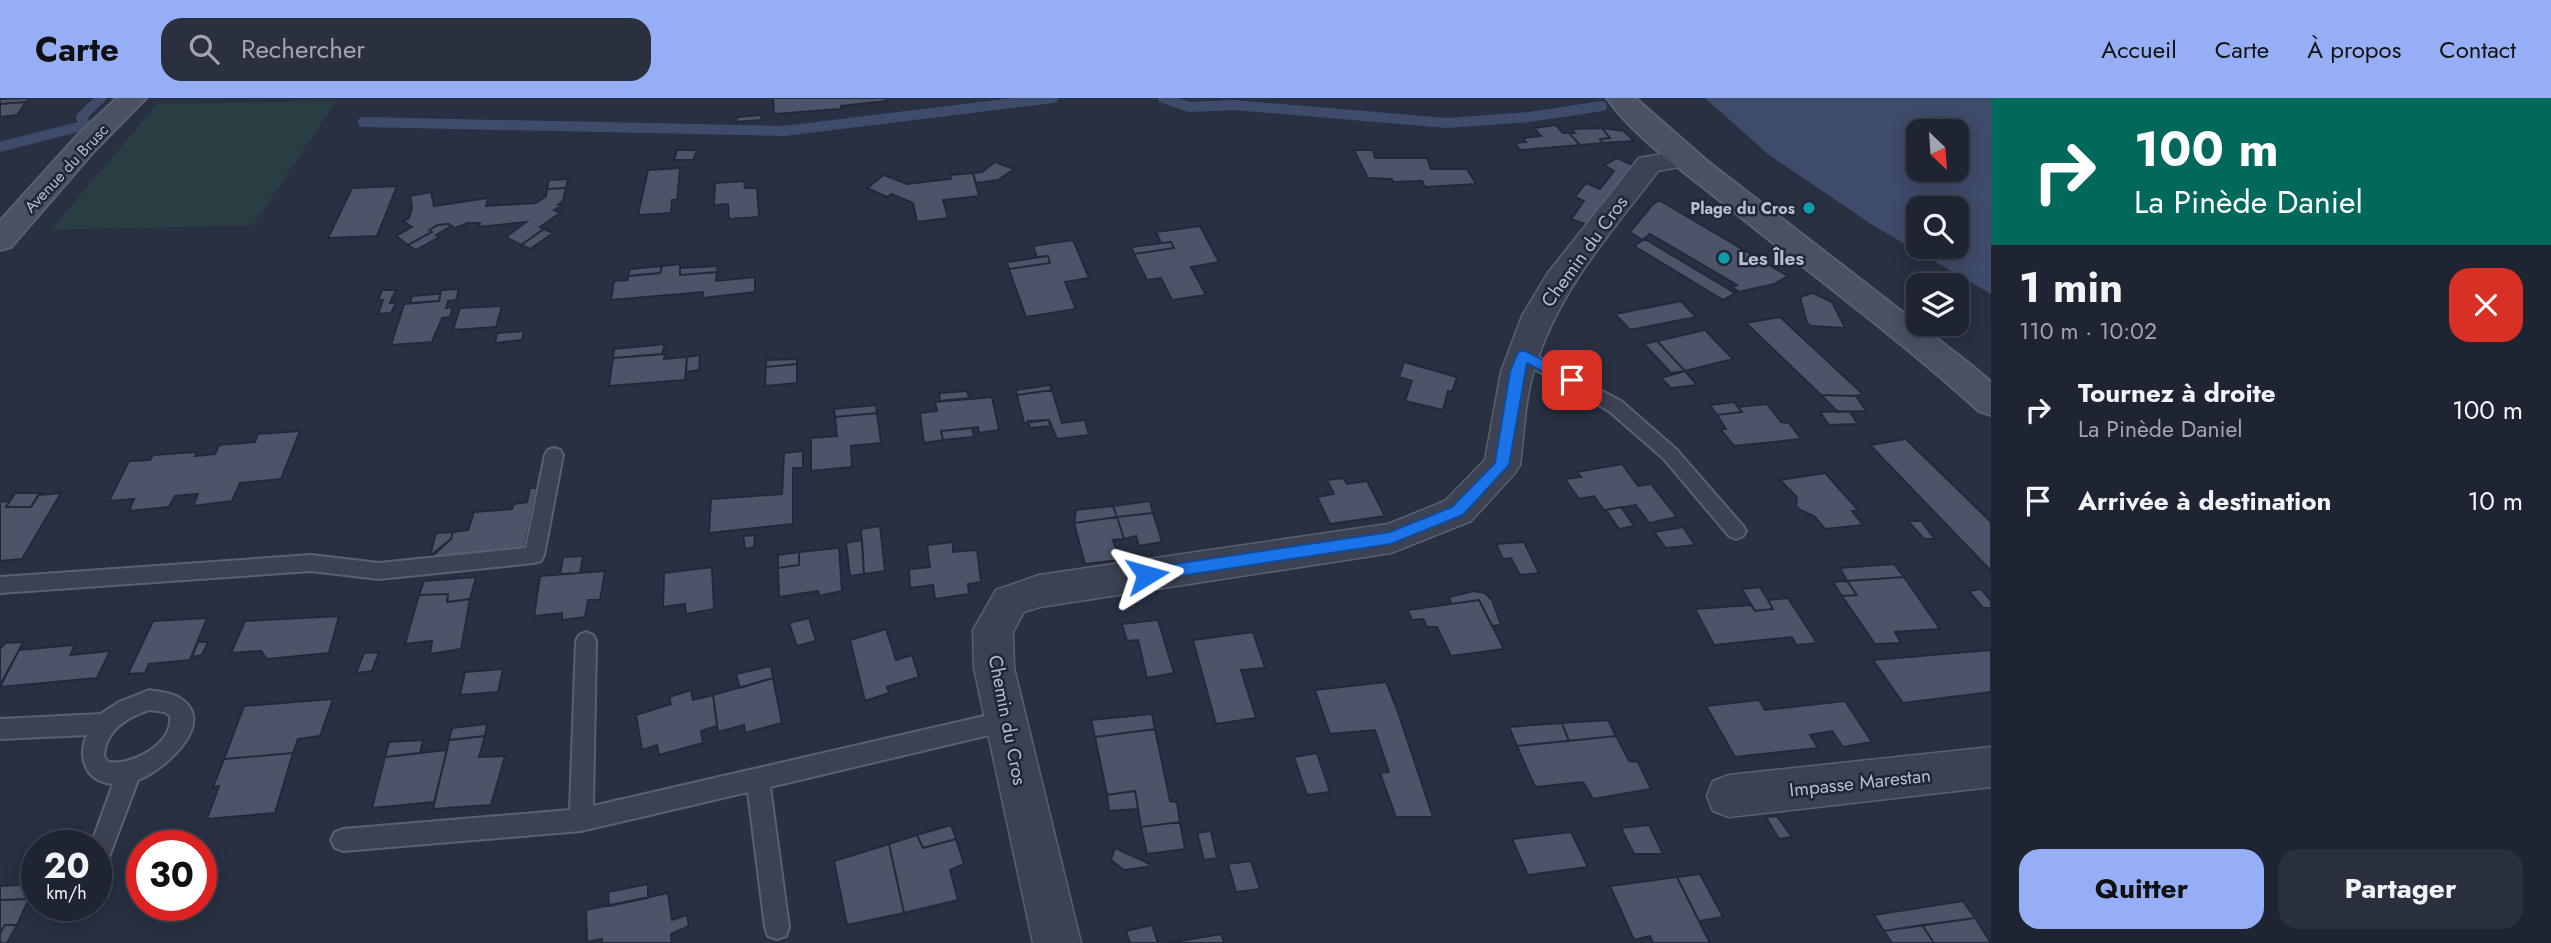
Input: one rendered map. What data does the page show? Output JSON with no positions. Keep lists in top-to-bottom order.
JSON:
{
  "streets": {
    "main road": ["Avenue du Brusc"],
    "street": ["Chemin du Cros", "Impasse Marestan"]
  },
  "places": ["Plage du Cros", "Les Îles"],
  "north": "bottom right",
  "page": {
    "header": "Carte",
    "search": "Rechercher",
    "nav": [
      "Accueil",
      "Carte",
      "À propos",
      "Contact"
    ],
    "turn": ["100 m", "La Pinède Daniel"],
    "heading": ["1 min", "110 m · 10:02"],
    "list": [
      {
        "name": "Tournez à droite",
        "note": "La Pinède Daniel",
        "value": "100 m"
      },
      {
        "name": "Arrivée à destination",
        "value": "10 m"
      }
    ],
    "speed": "20 km/h",
    "limit": "30",
    "buttons": ["Quitter", "Partager"]
  }
}
